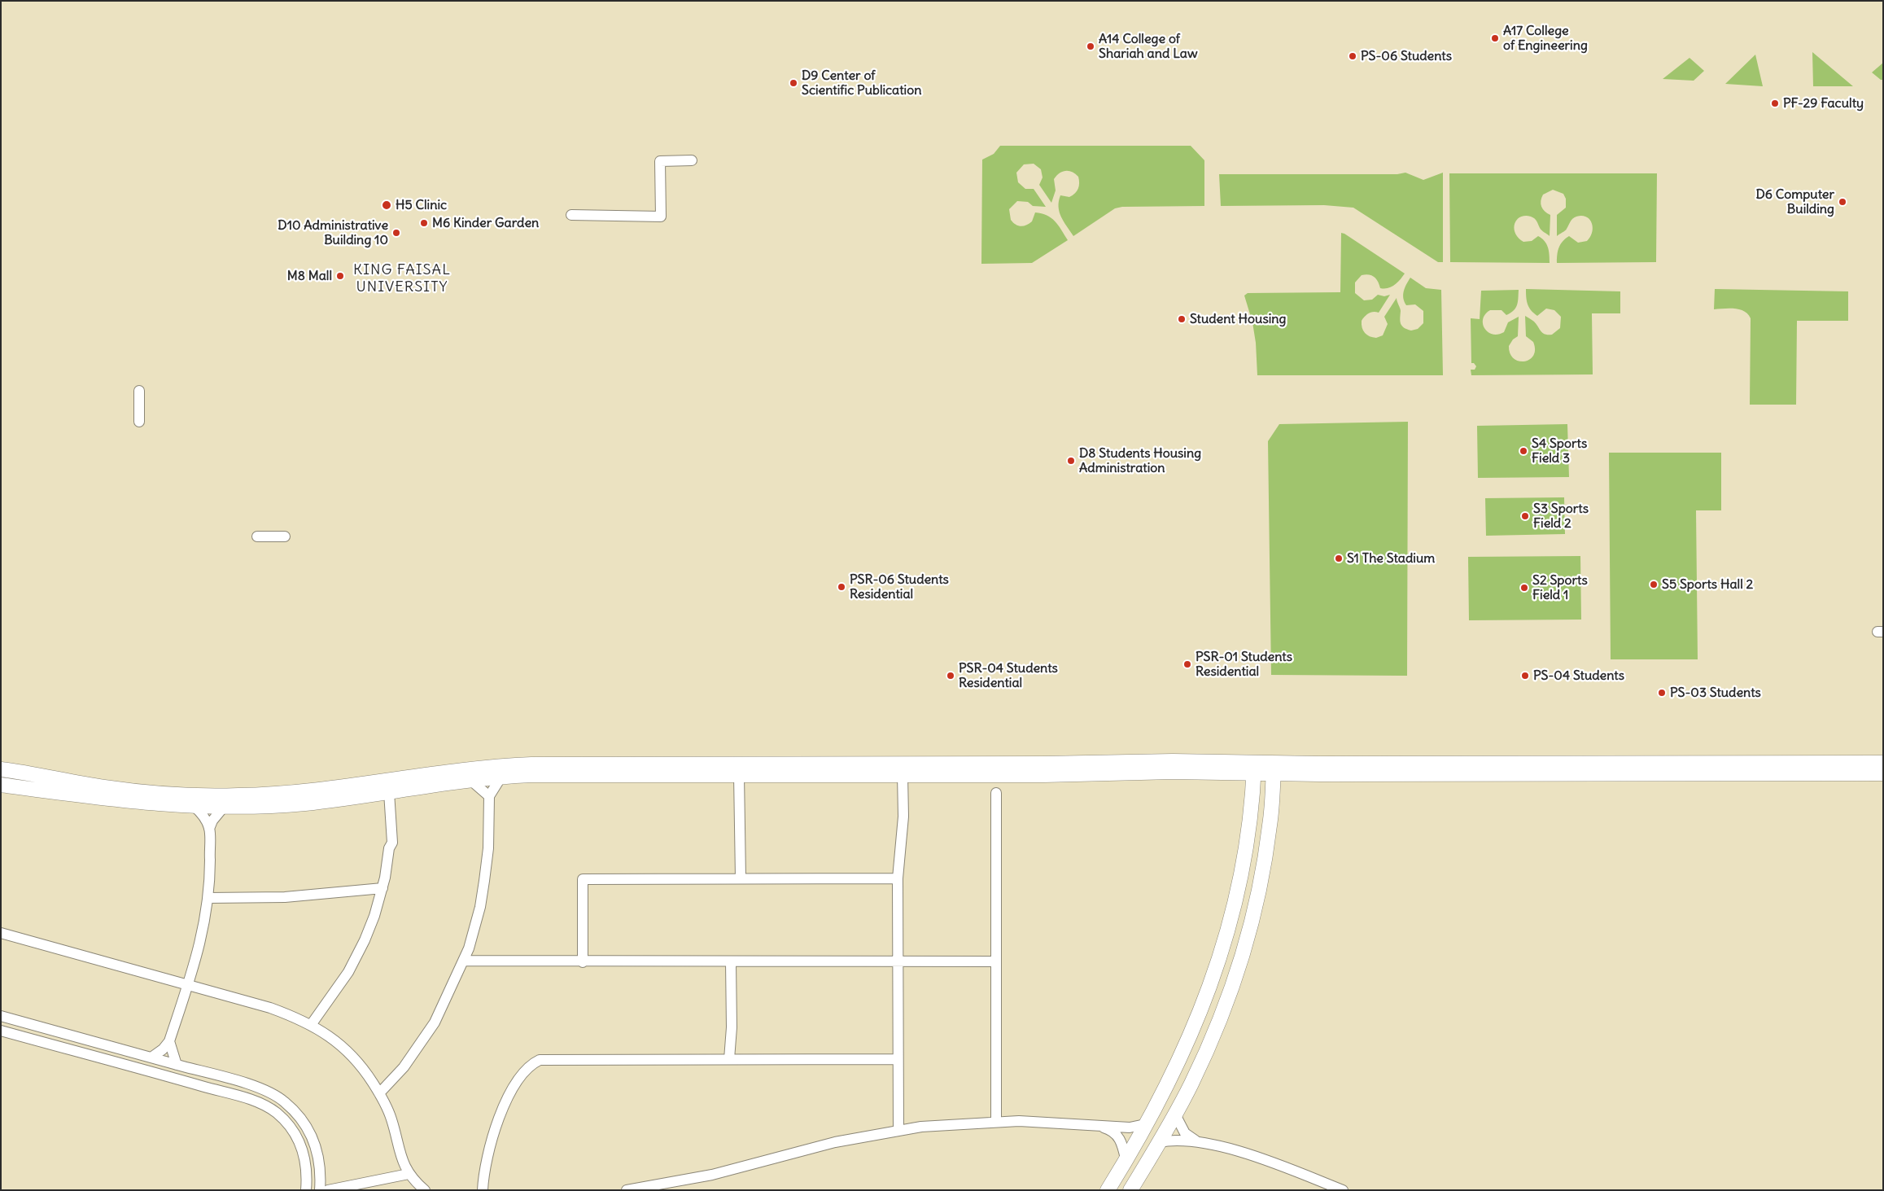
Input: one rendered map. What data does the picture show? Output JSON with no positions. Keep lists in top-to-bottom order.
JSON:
{
  "districts": ["KING FAISAL UNIVERSITY"],
  "places": [
    "A17 College of Engineering",
    "A14 College of Shariah and Law",
    "PS-06 Students",
    "D9 Center of Scientific Publication",
    "PF-29 Faculty",
    "D6 Computer Building",
    "H5 Clinic",
    "M6 Kinder Garden",
    "D10 Administrative Building 10",
    "M8 Mall",
    "Student Housing",
    "S4 Sports Field 3",
    "D8 Students Housing Administration",
    "S3 Sports Field 2",
    "S1 The Stadium",
    "S5 Sports Hall 2",
    "PSR-06 Students Residential",
    "S2 Sports Field 1",
    "PSR-01 Students Residential",
    "PSR-04 Students Residential",
    "PS-04 Students",
    "PS-03 Students"
  ]
}
